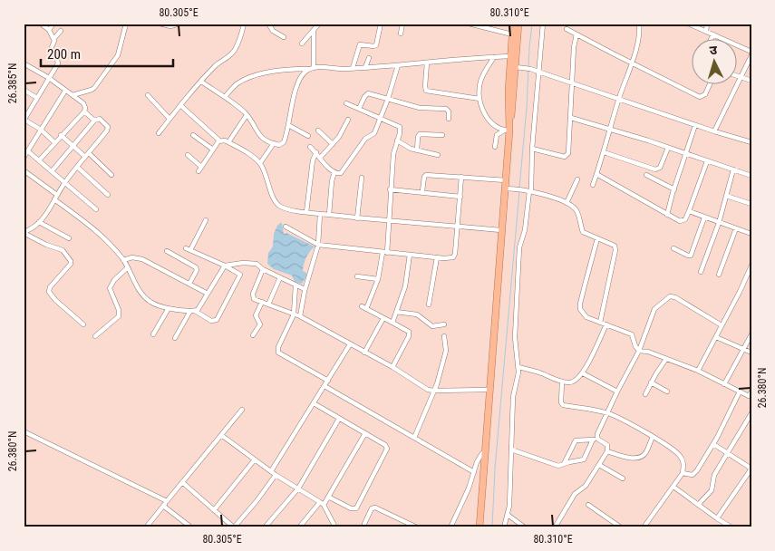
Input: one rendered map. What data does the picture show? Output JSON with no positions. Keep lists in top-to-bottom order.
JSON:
{
  "scale_bar": "200 m",
  "north": "top",
  "coordinates": [
    "80.305°E",
    "80.310°E",
    "26.385°N",
    "26.380°N"
  ]
}
